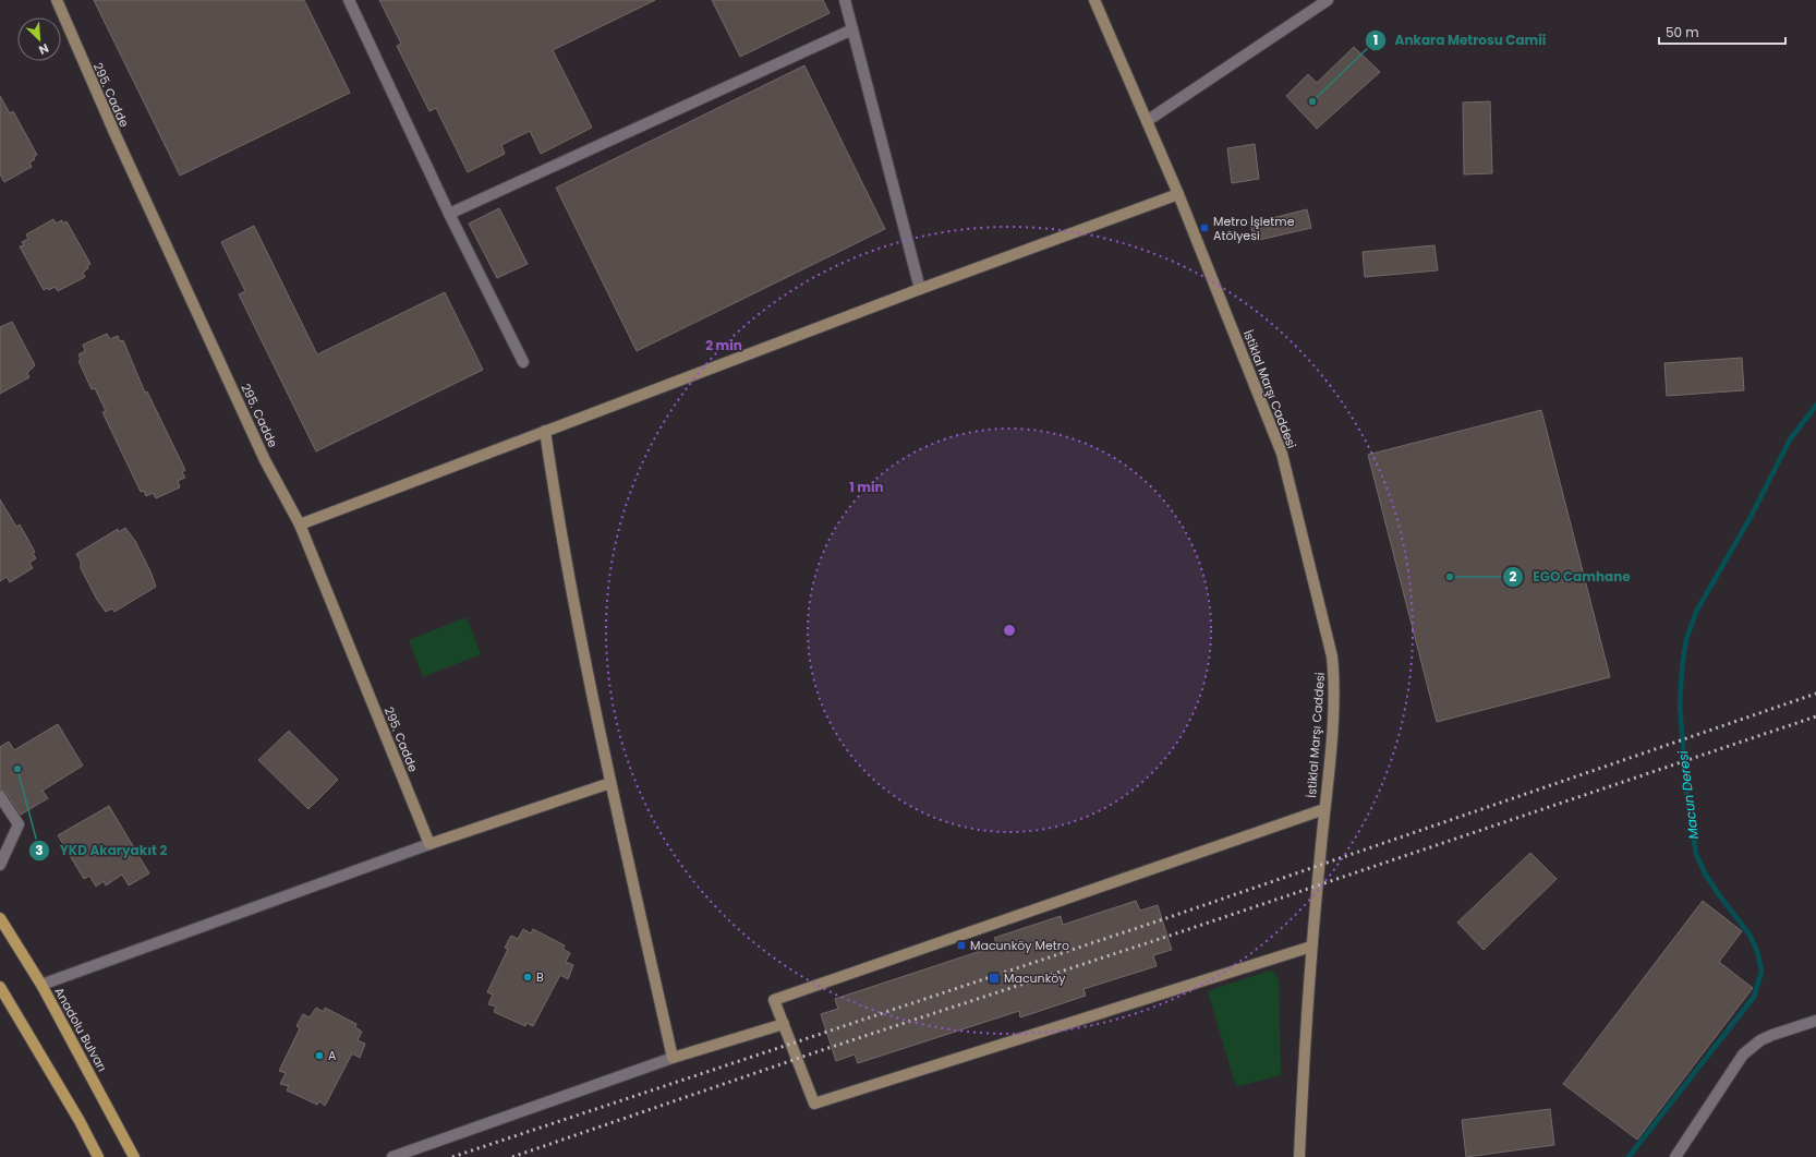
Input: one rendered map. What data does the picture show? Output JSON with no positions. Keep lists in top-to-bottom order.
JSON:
{
  "streets": {
    "main road": ["Anadolu Bulvarı"],
    "street": ["295. Cadde", "İstiklal Marşı Caddesi"]
  },
  "water": ["Macun Deresi"],
  "places": {
    "other": [
      "Ankara Metrosu Camii",
      "EGO Camhane",
      "YKD Akaryakıt 2",
      "B",
      "A"
    ],
    "transit": ["Metro İşletme Atölyesi", "Macunköy Metro", "Macunköy"]
  },
  "scale_bar": "50 m",
  "north": "bottom right",
  "rings": ["2 min", "1 min"]
}
